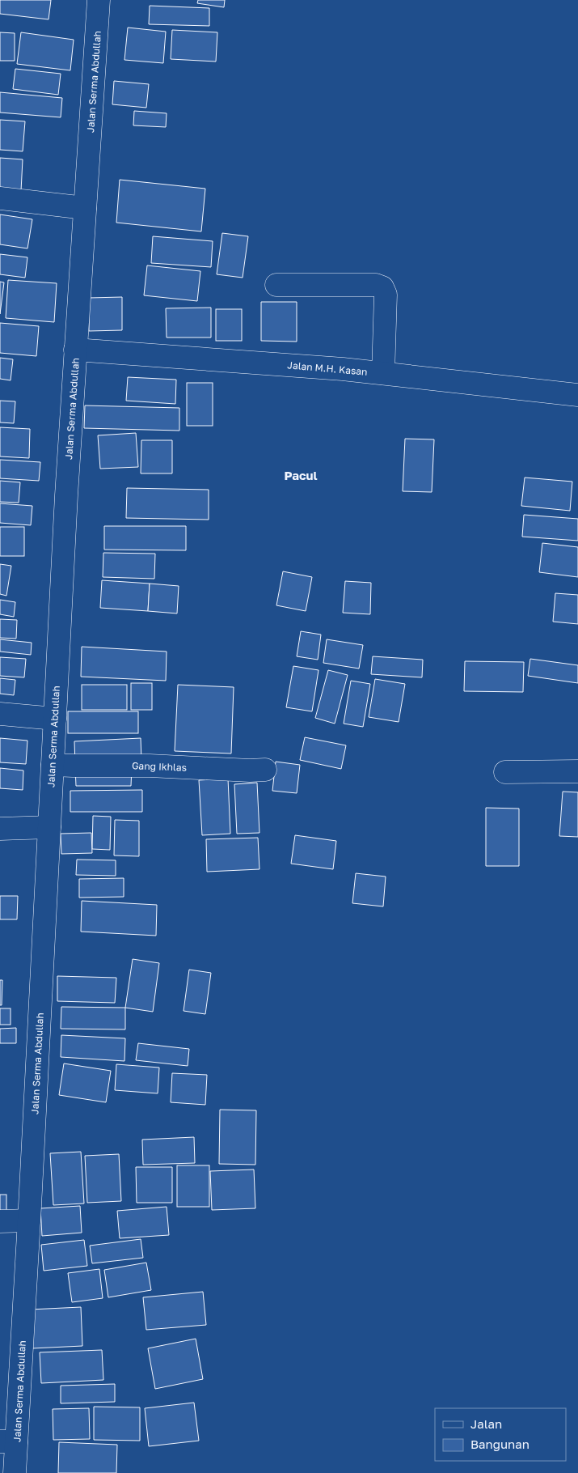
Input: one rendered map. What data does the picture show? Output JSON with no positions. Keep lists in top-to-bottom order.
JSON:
{
  "streets": {
    "main road": ["Jalan Serma Abdullah", "Jalan M.H. Kasan", "Gang Ikhlas"]
  },
  "crossings": [
    ["Jalan Serma Abdullah", "Jalan M.H. Kasan"],
    ["Jalan Serma Abdullah", "Gang Ikhlas"]
  ],
  "districts": ["Pacul"],
  "legend": ["Jalan", "Bangunan"]
}
